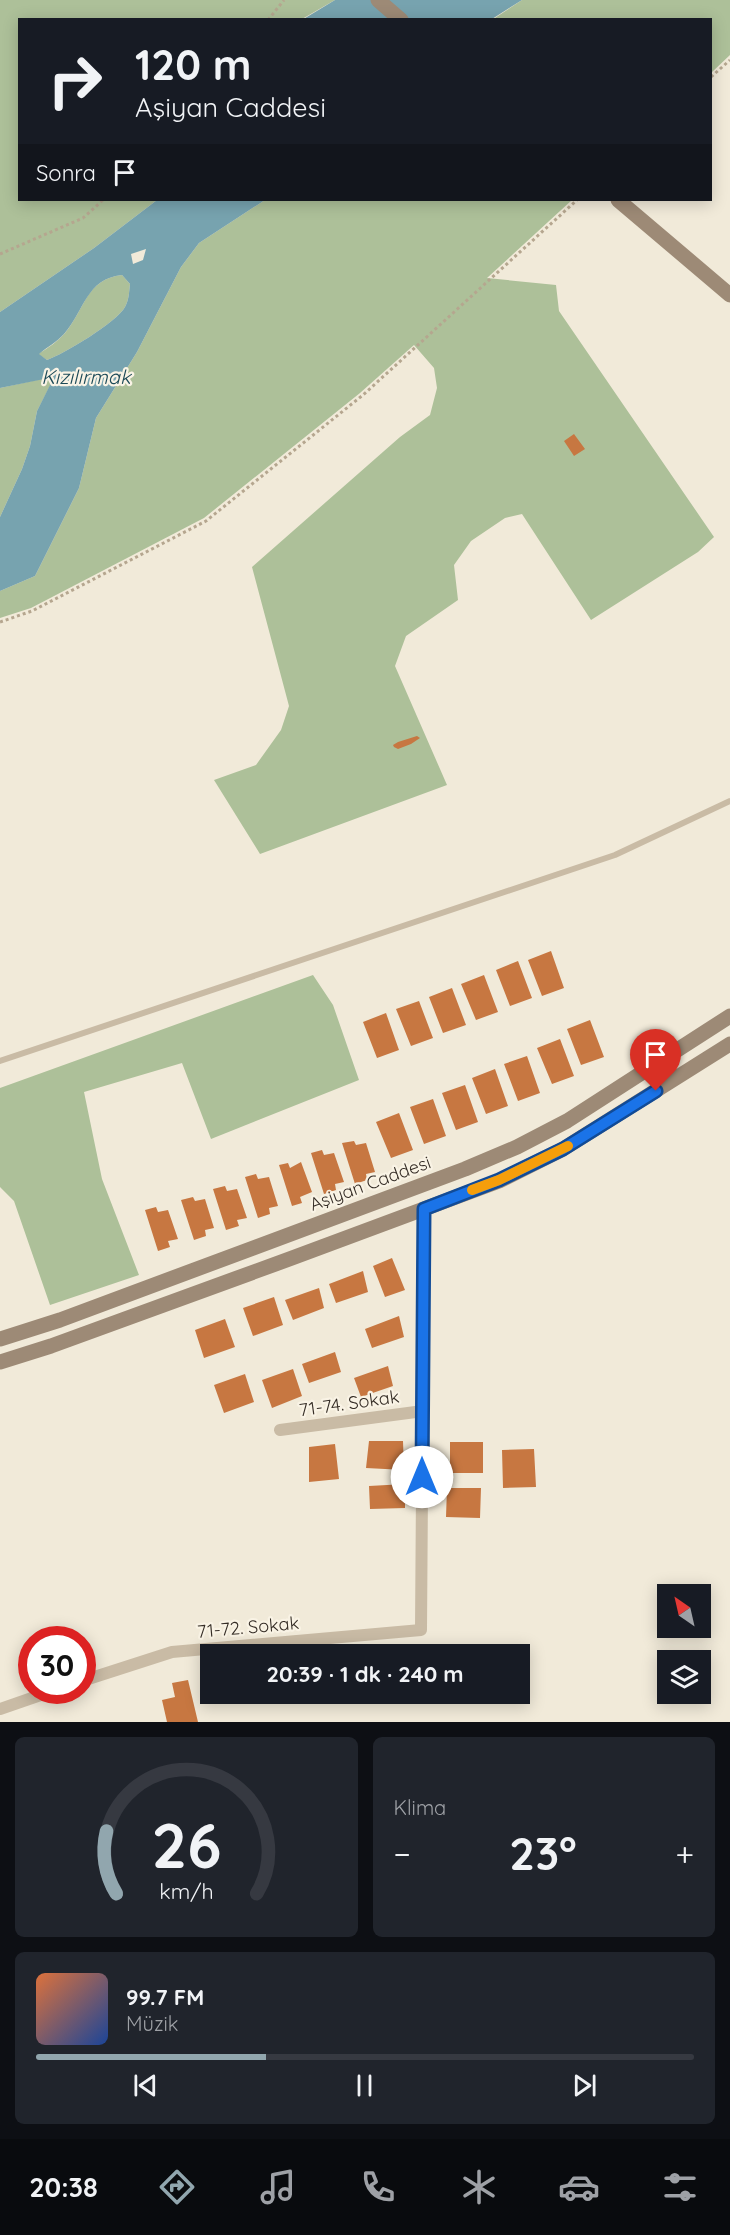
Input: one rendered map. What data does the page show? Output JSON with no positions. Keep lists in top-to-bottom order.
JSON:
{
  "streets": {
    "street": ["Aşiyan Caddesi", "71-74. Sokak", "71-72. Sokak"]
  },
  "crossings": [
    ["71-74. Sokak", "71-72. Sokak"]
  ],
  "water": ["Kızılırmak"],
  "north": "top left",
  "page": {
    "turn": ["120 m", "Aşiyan Caddesi"],
    "then": "Sonra",
    "limit": "30",
    "trip": "20:39 · 1 dk · 240 m",
    "tile": "Klima",
    "heat": ["−", "23°", "+"],
    "song": ["99.7 FM", "Müzik"],
    "tabs": "20:38",
    "gauge": ["26", "km/h"]
  }
}
